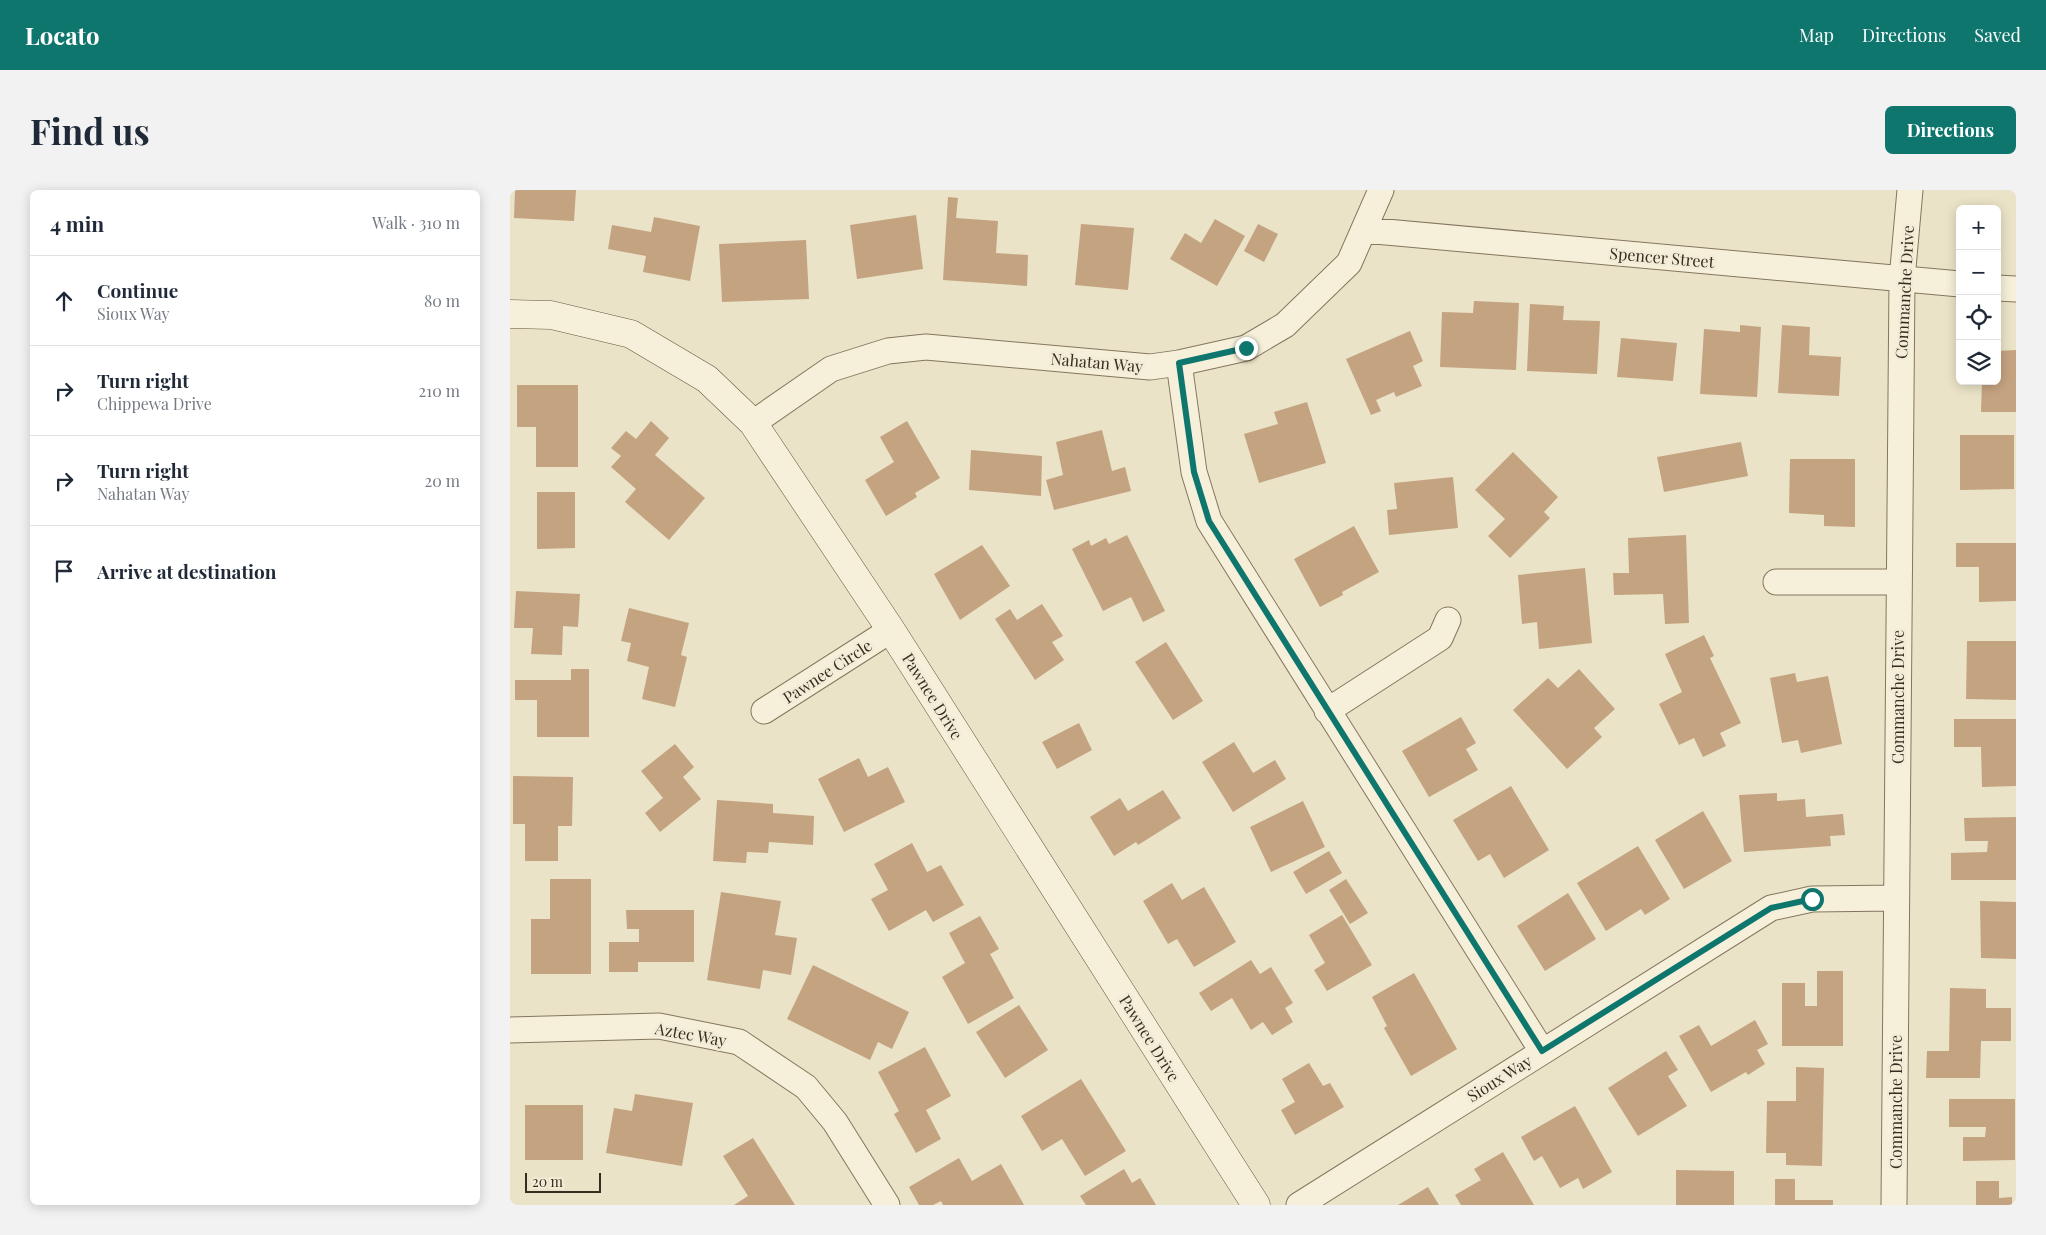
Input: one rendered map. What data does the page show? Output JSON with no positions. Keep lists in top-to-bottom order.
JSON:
{
  "streets": {
    "street": [
      "Spencer Street",
      "Commanche Drive",
      "Nahatan Way",
      "Pawnee Circle",
      "Pawnee Drive",
      "Aztec Way",
      "Sioux Way"
    ]
  },
  "crossings": [
    ["Spencer Street", "Commanche Drive"],
    ["Spencer Street", "Nahatan Way"],
    ["Commanche Drive", "Sioux Way"],
    ["Nahatan Way", "Pawnee Drive"],
    ["Pawnee Circle", "Pawnee Drive"]
  ],
  "scale_bar": "20 m",
  "page": {
    "header": "Locato",
    "nav": ["Map", "Directions", "Saved"],
    "buttons": "Directions",
    "title": "Find us",
    "heading": ["4 min", "Walk · 310 m"],
    "map_buttons": ["+", "−"],
    "list": [
      ["Continue", "Sioux Way", "80 m"],
      ["Turn right", "Chippewa Drive", "210 m"],
      ["Turn right", "Nahatan Way", "20 m"],
      "Arrive at destination"
    ],
    "scale": "20 m"
  }
}
